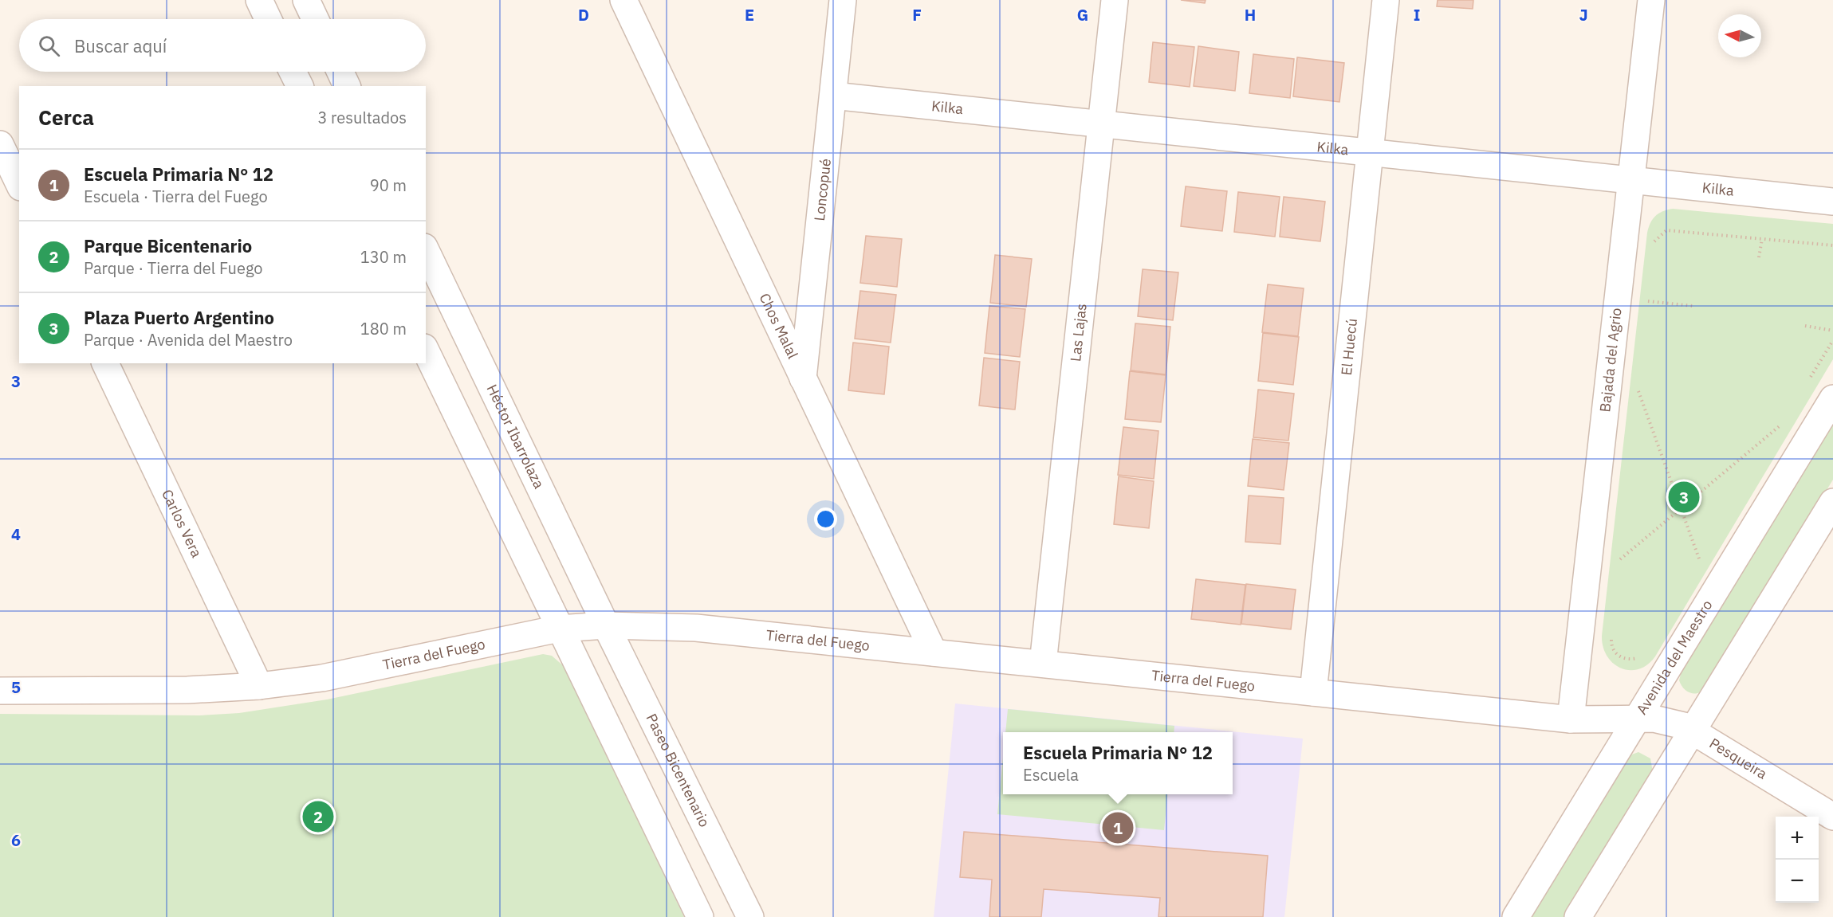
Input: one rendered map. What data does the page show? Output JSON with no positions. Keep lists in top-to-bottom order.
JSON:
{
  "streets": {
    "street": [
      "Kilka",
      "Loncopué",
      "Chos Malal",
      "Las Lajas",
      "El Huecú",
      "Bajada del Agrio",
      "Héctor Ibarrolaza",
      "Carlos Vera",
      "Tierra del Fuego",
      "Avenida del Maestro",
      "Pesqueira",
      "Paseo Bicentenario"
    ]
  },
  "crossings": [
    ["Kilka", "Loncopué"],
    ["Kilka", "Las Lajas"],
    ["Kilka", "El Huecú"],
    ["Kilka", "Bajada del Agrio"],
    ["Loncopué", "Chos Malal"],
    ["Chos Malal", "Tierra del Fuego"],
    ["Las Lajas", "Tierra del Fuego"],
    ["El Huecú", "Tierra del Fuego"],
    ["Bajada del Agrio", "Tierra del Fuego"],
    ["Héctor Ibarrolaza", "Tierra del Fuego"],
    ["Héctor Ibarrolaza", "Paseo Bicentenario"],
    ["Carlos Vera", "Tierra del Fuego"],
    ["Tierra del Fuego", "Avenida del Maestro"],
    ["Tierra del Fuego", "Pesqueira"],
    ["Tierra del Fuego", "Paseo Bicentenario"],
    ["Avenida del Maestro", "Pesqueira"]
  ],
  "north": "left",
  "page": {
    "search": "Buscar aquí",
    "heading": ["Cerca", "3 resultados"],
    "list": [
      {
        "mark": "1",
        "name": "Escuela Primaria N° 12",
        "note": "Escuela · Tierra del Fuego",
        "value": "90 m"
      },
      {
        "mark": "2",
        "name": "Parque Bicentenario",
        "note": "Parque · Tierra del Fuego",
        "value": "130 m"
      },
      {
        "mark": "3",
        "name": "Plaza Puerto Argentino",
        "note": "Parque · Avenida del Maestro",
        "value": "180 m"
      }
    ],
    "pins": ["3", "2", "1"],
    "popup": ["Escuela Primaria N° 12", "Escuela"],
    "map_buttons": ["+", "−"]
  },
  "grid": {
    "columns": [
      "D",
      "E",
      "F",
      "G",
      "H",
      "I",
      "J"
    ],
    "rows": [
      "3",
      "4",
      "5",
      "6"
    ]
  }
}
